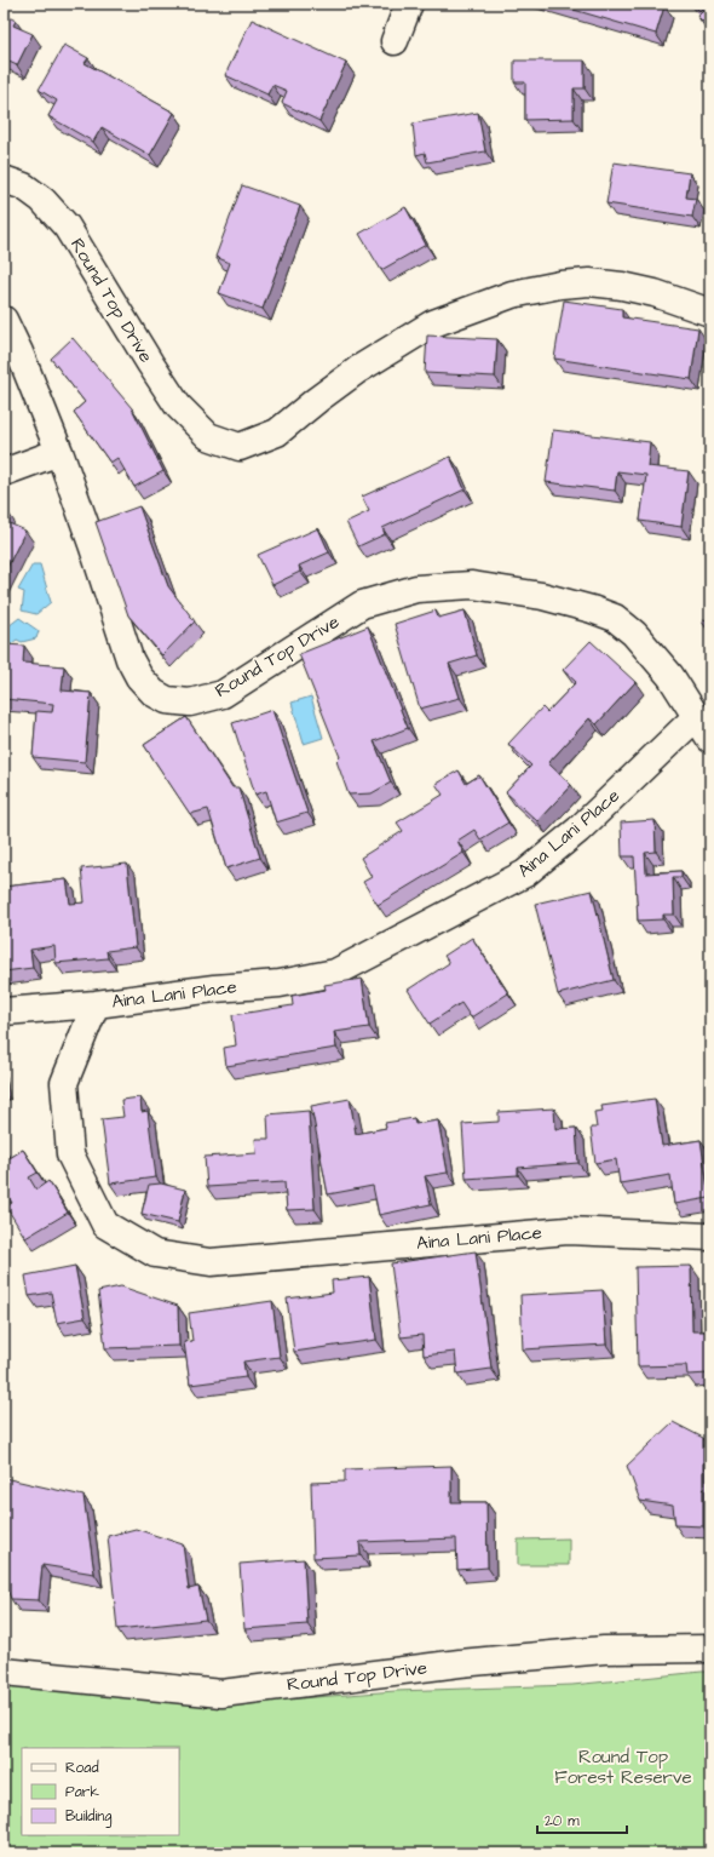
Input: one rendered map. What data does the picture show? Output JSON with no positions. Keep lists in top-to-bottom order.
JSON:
{
  "streets": {
    "street": ["Round Top Drive", "Aina Lani Place"]
  },
  "crossings": [
    ["Round Top Drive", "Aina Lani Place"]
  ],
  "parks": ["Round Top Forest Reserve"],
  "legend": ["Road", "Park", "Building"],
  "scale_bar": "20 m"
}
